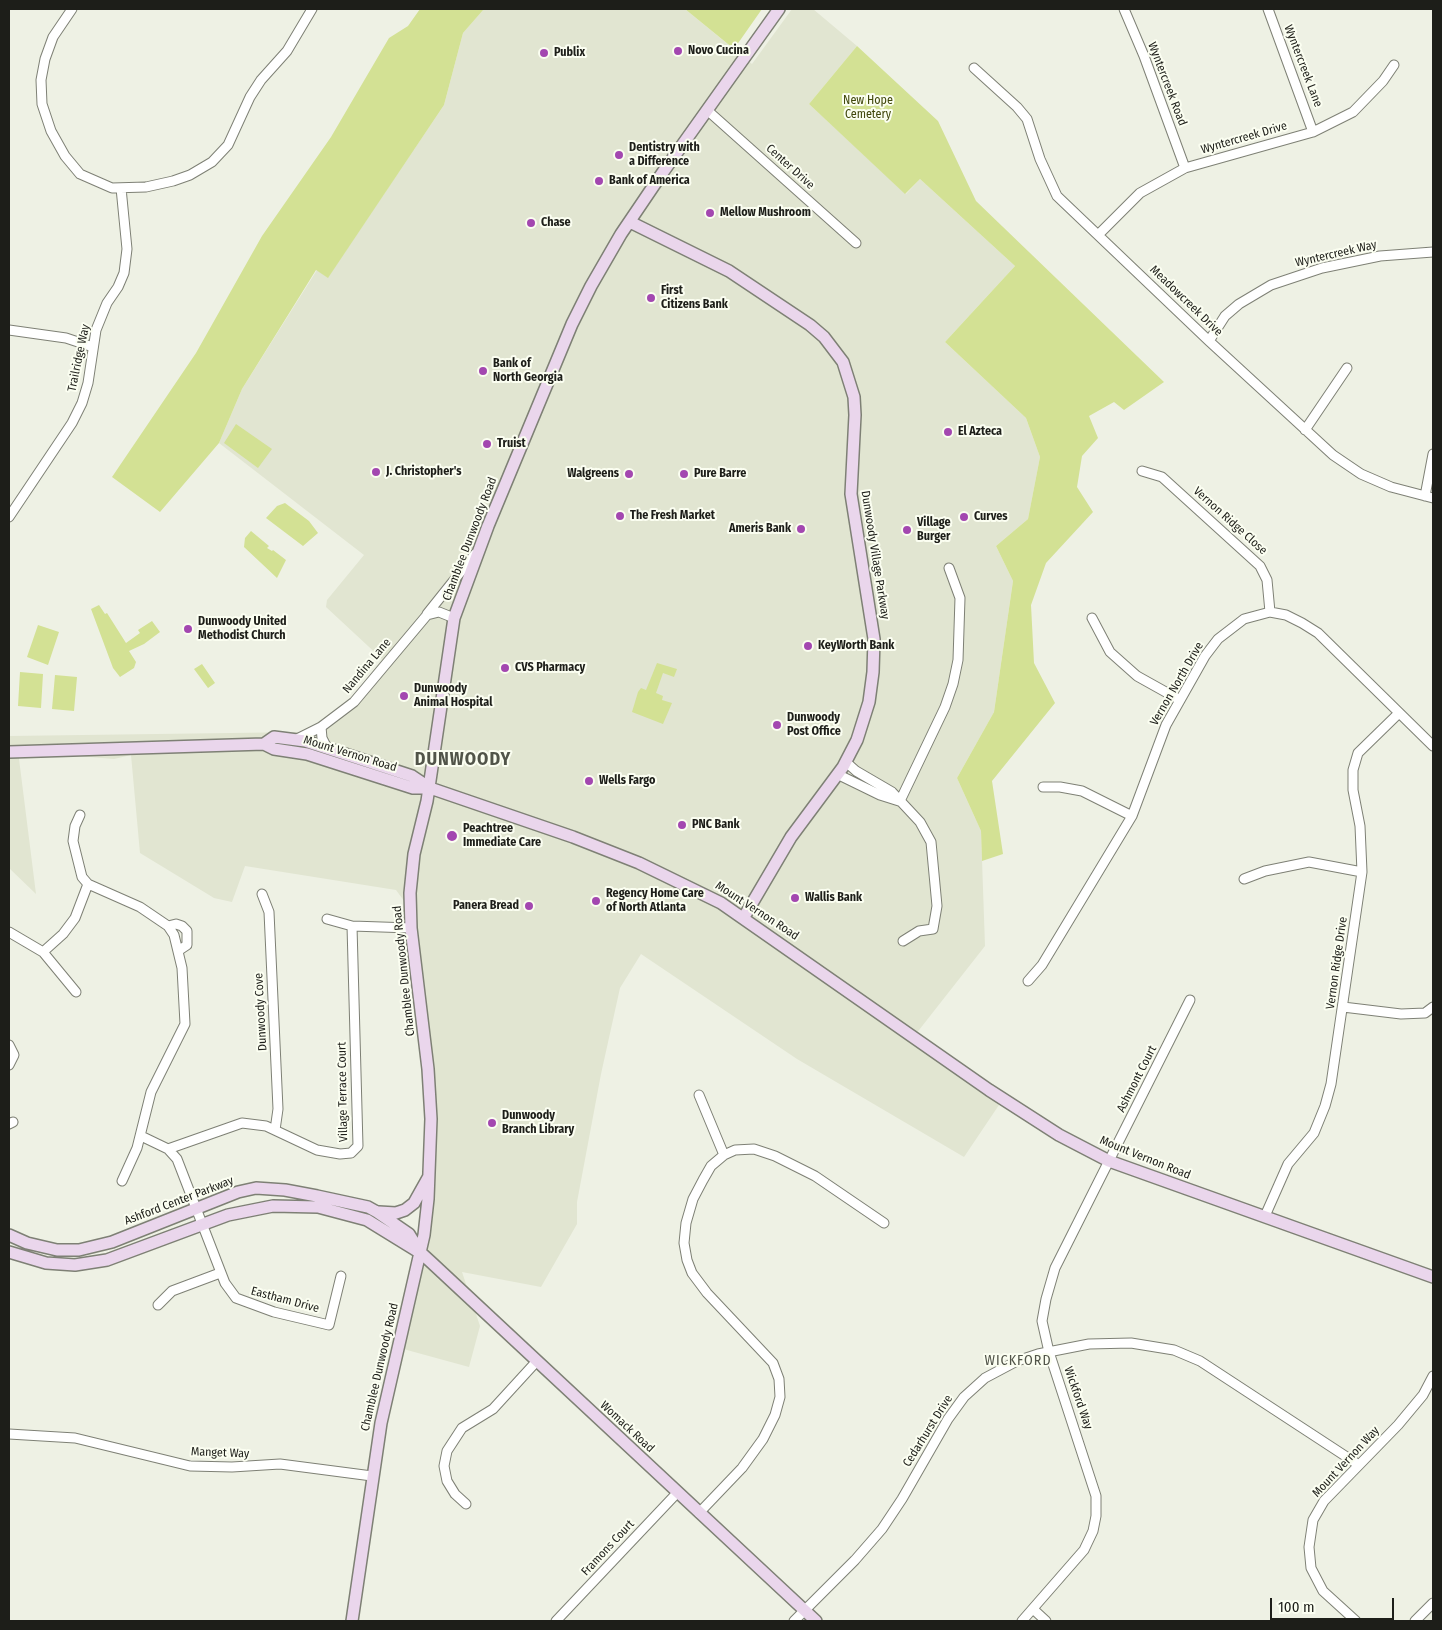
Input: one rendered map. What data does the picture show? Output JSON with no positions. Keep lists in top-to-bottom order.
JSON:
{
  "streets": {
    "street": [
      "Wyntercreek Lane",
      "Wyntercreek Road",
      "Wyntercreek Drive",
      "Center Drive",
      "Wyntercreek Way",
      "Meadowcreek Drive",
      "Trailridge Way",
      "Vernon Ridge Close",
      "Chamblee Dunwoody Road",
      "Dunwoody Village Parkway",
      "Nandina Lane",
      "Vernon North Drive",
      "Mount Vernon Road",
      "Vernon Ridge Drive",
      "Dunwoody Cove",
      "Ashmont Court",
      "Village Terrace Court",
      "Ashford Center Parkway",
      "Eastham Drive",
      "Wickford Way",
      "Womack Road",
      "Cedarhurst Drive",
      "Manget Way",
      "Mount Vernon Way",
      "Framons Court"
    ]
  },
  "crossings": [
    ["Wyntercreek Lane", "Wyntercreek Drive"],
    ["Wyntercreek Road", "Wyntercreek Drive"],
    ["Wyntercreek Drive", "Meadowcreek Drive"],
    ["Center Drive", "Chamblee Dunwoody Road"],
    ["Wyntercreek Way", "Meadowcreek Drive"],
    ["Vernon Ridge Close", "Vernon North Drive"],
    ["Chamblee Dunwoody Road", "Dunwoody Village Parkway"],
    ["Chamblee Dunwoody Road", "Nandina Lane"],
    ["Chamblee Dunwoody Road", "Mount Vernon Road"],
    ["Chamblee Dunwoody Road", "Ashford Center Parkway"],
    ["Chamblee Dunwoody Road", "Womack Road"],
    ["Chamblee Dunwoody Road", "Manget Way"],
    ["Dunwoody Village Parkway", "Mount Vernon Road"],
    ["Mount Vernon Road", "Vernon Ridge Drive"],
    ["Mount Vernon Road", "Ashmont Court"],
    ["Mount Vernon Road", "Wickford Way"],
    ["Dunwoody Cove", "Village Terrace Court"],
    ["Ashmont Court", "Wickford Way"],
    ["Village Terrace Court", "Eastham Drive"],
    ["Ashford Center Parkway", "Eastham Drive"],
    ["Ashford Center Parkway", "Womack Road"],
    ["Wickford Way", "Cedarhurst Drive"],
    ["Womack Road", "Cedarhurst Drive"],
    ["Womack Road", "Framons Court"],
    ["Cedarhurst Drive", "Mount Vernon Way"]
  ],
  "districts": ["DUNWOODY", "WICKFORD"],
  "parks": ["New Hope Cemetery"],
  "places": [
    "Novo Cucina",
    "Publix",
    "Dentistry with a Difference",
    "Bank of America",
    "Mellow Mushroom",
    "Chase",
    "First Citizens Bank",
    "Bank of North Georgia",
    "El Azteca",
    "Truist",
    "J. Christopher's",
    "Walgreens",
    "Pure Barre",
    "The Fresh Market",
    "Curves",
    "Ameris Bank",
    "Village Burger",
    "Dunwoody United Methodist Church",
    "KeyWorth Bank",
    "CVS Pharmacy",
    "Dunwoody Animal Hospital",
    "Dunwoody Post Office",
    "Wells Fargo",
    "PNC Bank",
    "Peachtree Immediate Care",
    "Wallis Bank",
    "Regency Home Care of North Atlanta",
    "Panera Bread",
    "Dunwoody Branch Library"
  ],
  "scale_bar": "100 m"
}
